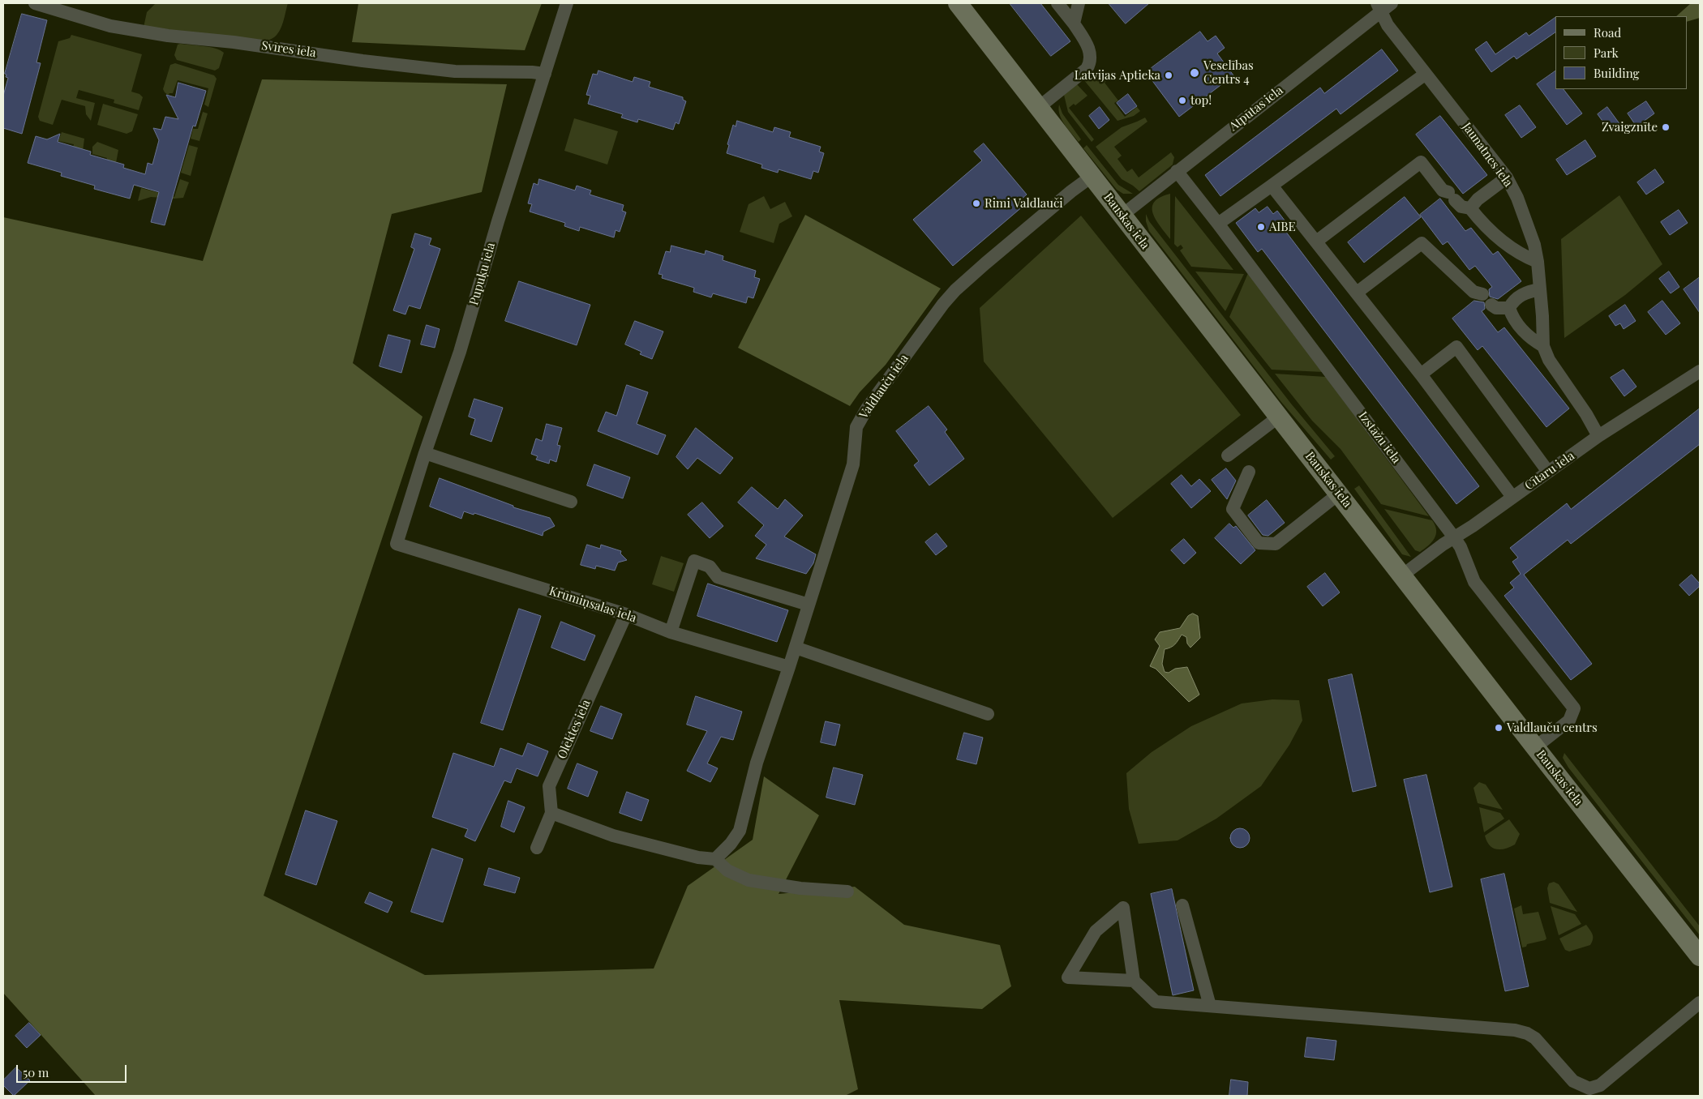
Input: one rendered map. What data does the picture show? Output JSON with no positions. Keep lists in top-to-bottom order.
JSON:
{
  "streets": {
    "main road": ["Bauskas iela"],
    "street": [
      "Svīres iela",
      "Atpūtas iela",
      "Jaunatnes iela",
      "Pupuķu iela",
      "Valdlauču iela",
      "Izstāžu iela",
      "Cītaru iela",
      "Krūmiņsalas iela",
      "Olektes iela"
    ]
  },
  "crossings": [
    ["Svīres iela", "Pupuķu iela"],
    ["Atpūtas iela", "Jaunatnes iela"],
    ["Atpūtas iela", "Bauskas iela"],
    ["Atpūtas iela", "Izstāžu iela"],
    ["Jaunatnes iela", "Cītaru iela"],
    ["Bauskas iela", "Valdlauču iela"],
    ["Bauskas iela", "Izstāžu iela"],
    ["Bauskas iela", "Cītaru iela"],
    ["Pupuķu iela", "Krūmiņsalas iela"],
    ["Valdlauču iela", "Krūmiņsalas iela"],
    ["Izstāžu iela", "Cītaru iela"],
    ["Krūmiņsalas iela", "Olektes iela"]
  ],
  "places": [
    "Veselības Centrs 4",
    "Latvijas Aptieka",
    "top!",
    "Zvaigznīte",
    "Rimi Valdlauči",
    "AIBE",
    "Valdlauču centrs"
  ],
  "legend": ["Road", "Park", "Building"],
  "scale_bar": "50 m"
}
